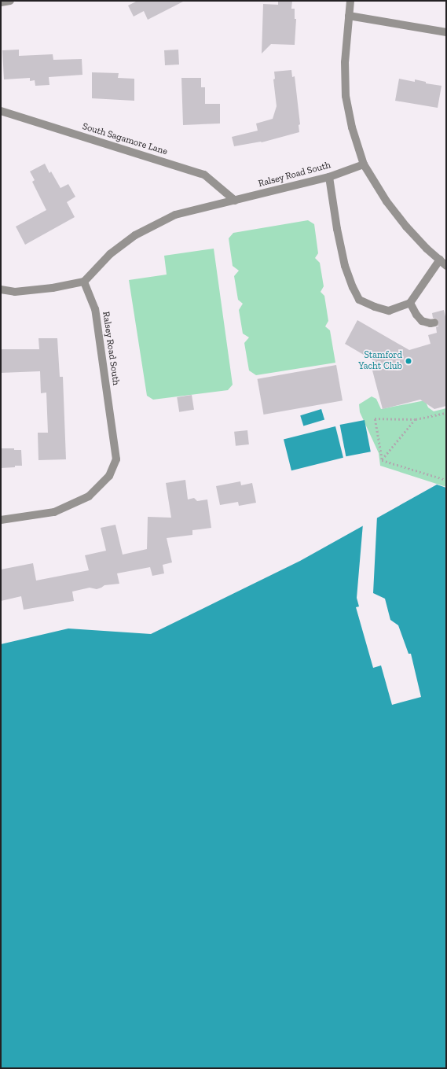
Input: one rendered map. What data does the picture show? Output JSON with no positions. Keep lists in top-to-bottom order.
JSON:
{
  "streets": {
    "street": ["South Sagamore Lane", "Ralsey Road South"]
  },
  "crossings": [
    ["South Sagamore Lane", "Ralsey Road South"]
  ],
  "places": ["Stamford Yacht Club"]
}
